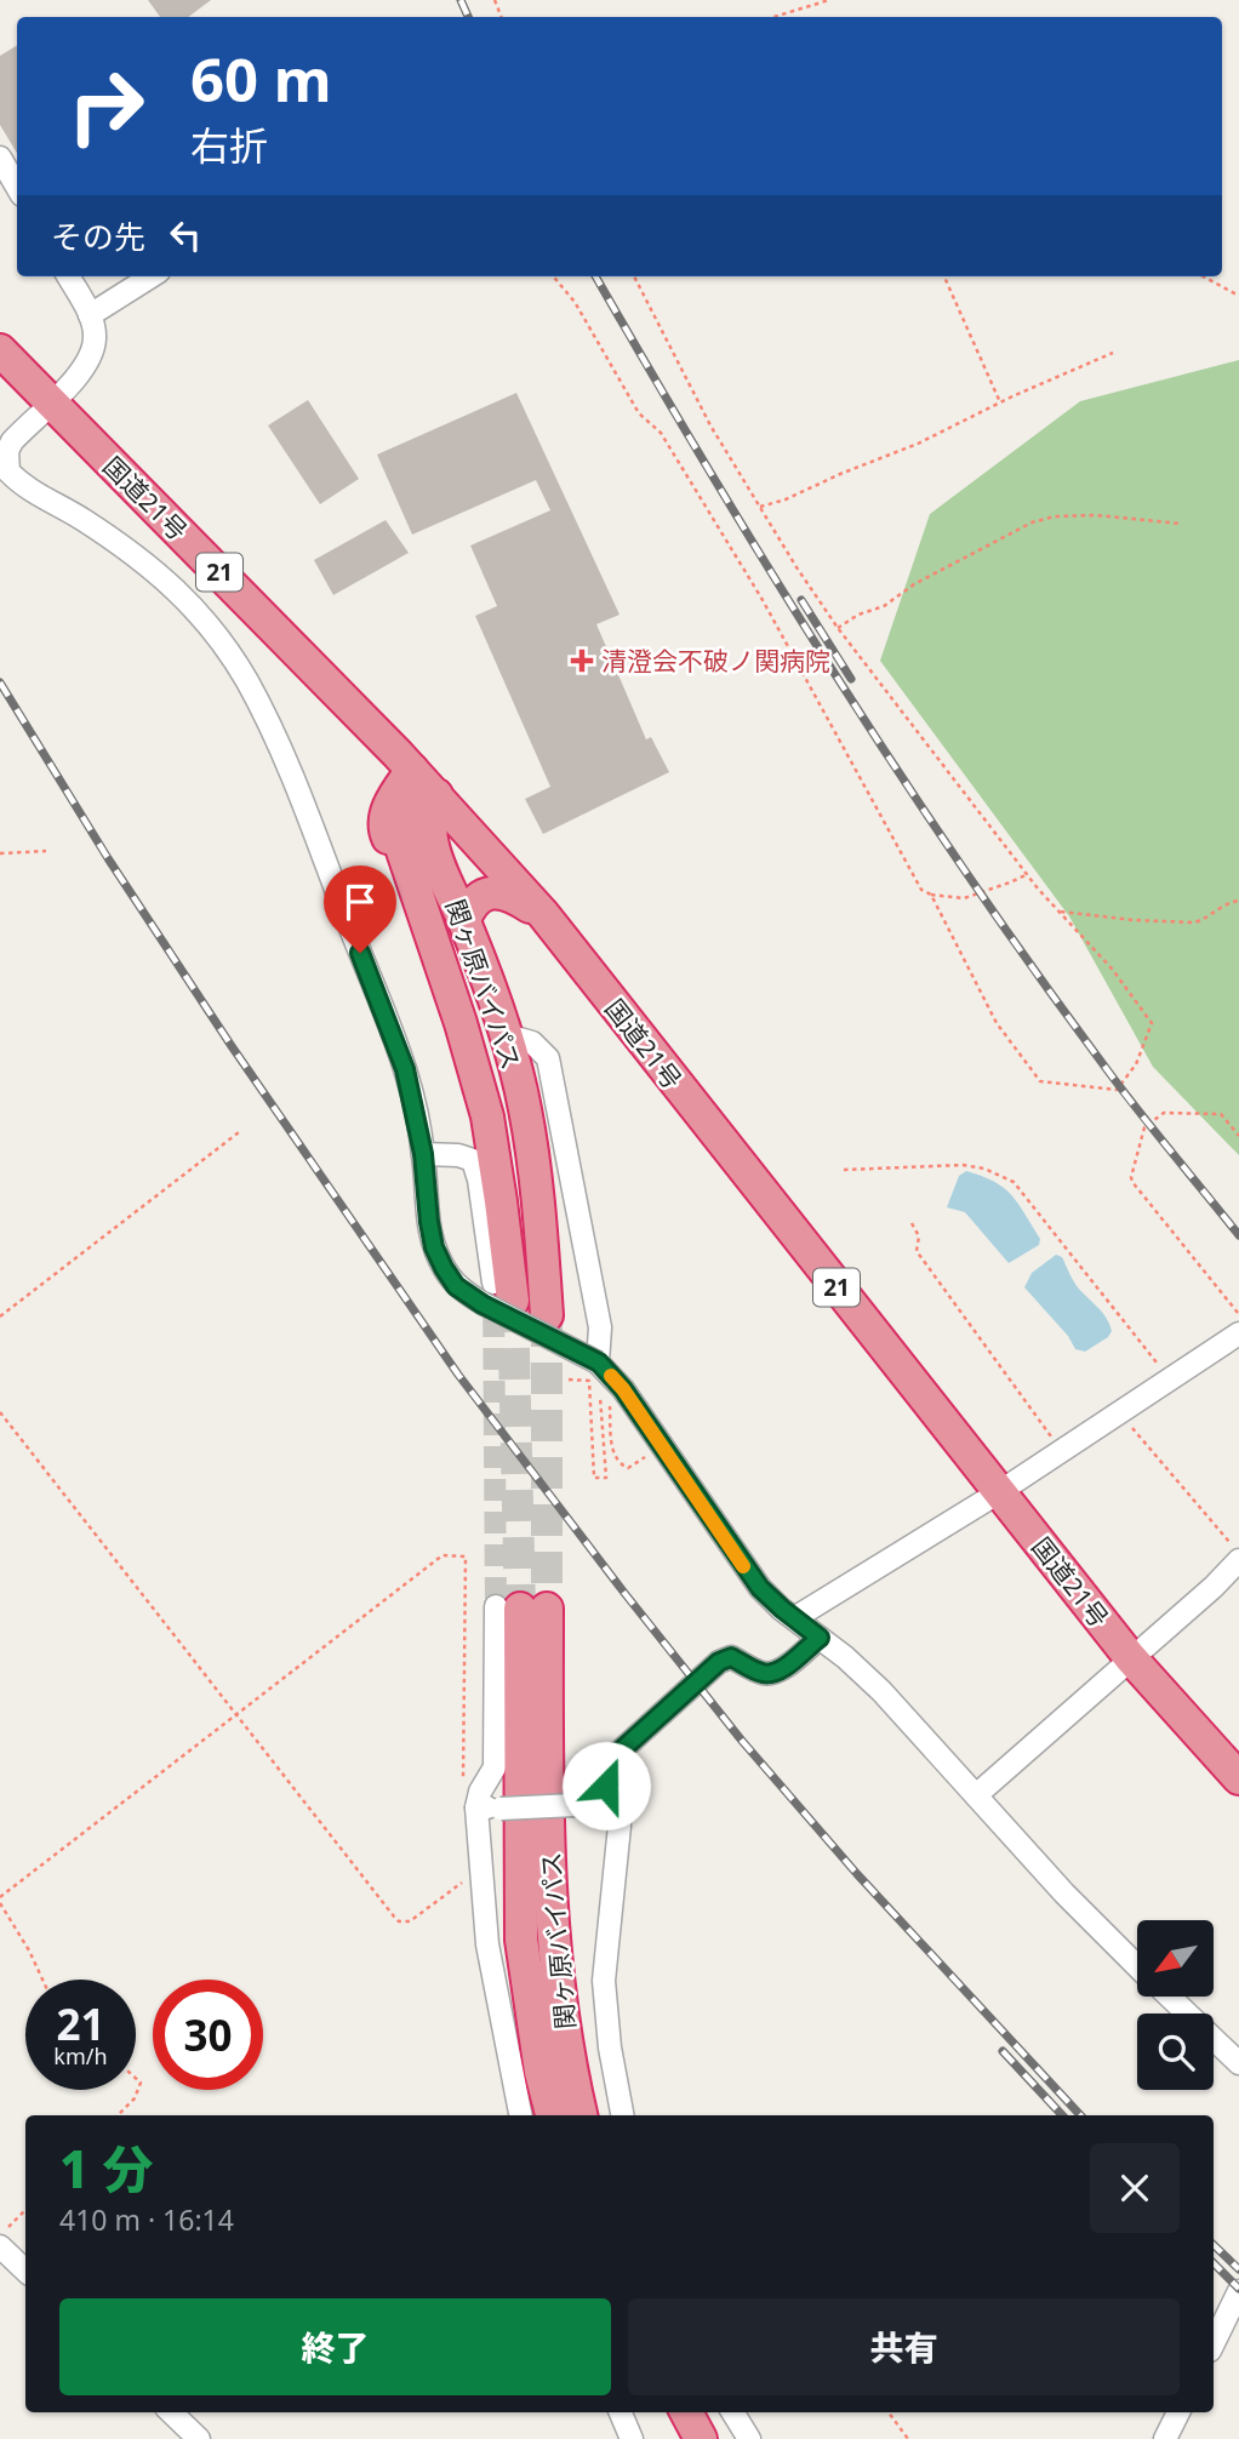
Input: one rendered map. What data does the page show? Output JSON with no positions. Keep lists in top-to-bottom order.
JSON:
{
  "streets": {
    "highway": ["国道21号", "21", "関ヶ原バイパス"]
  },
  "crossings": [
    ["国道21号", "関ヶ原バイパス"]
  ],
  "places": {
    "health": ["清澄会不破ノ関病院"]
  },
  "north": "bottom left",
  "page": {
    "turn": ["60 m", "右折"],
    "then": "その先",
    "speed": "21 km/h",
    "limit": "30",
    "heading": ["1 分", "410 m · 16:14"],
    "buttons": ["終了", "共有"]
  }
}
